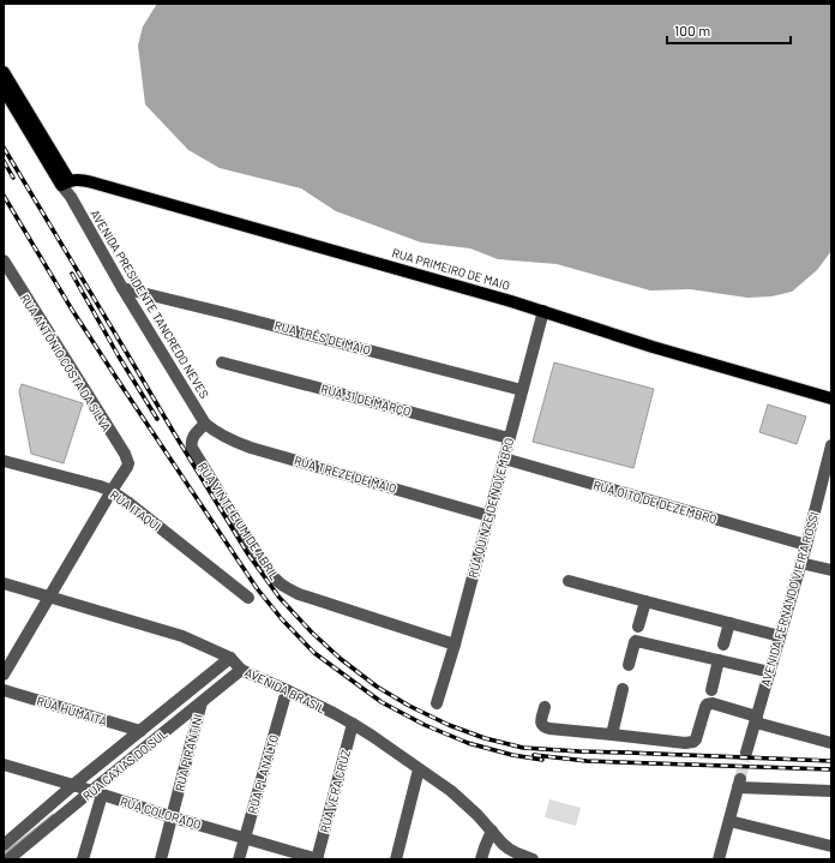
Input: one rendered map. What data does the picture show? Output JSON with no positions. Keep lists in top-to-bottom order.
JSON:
{
  "streets": {
    "main road": ["RUA PRIMEIRO DE MAIO", "AVENIDA PRESIDENTE TANCREDO NEVES"],
    "street": [
      "RUA TRÊS DE MAIO",
      "RUA ANTÔNIO COSTA DA SILVA",
      "RUA 31 DE MARÇO",
      "RUA TREZE DE MAIO",
      "RUA OITO DE DEZEMBRO",
      "RUA QUINZE DE NOVEMBRO",
      "RUA ITAQUI",
      "RUA VINTE E UM DE ABRIL",
      "AVENIDA FERNANDO VIEIRA ROSSI",
      "AVENIDA BRASIL",
      "RUA HUMAITÁ",
      "RUA PIRANTINI",
      "RUA CAXIAS DO SUL",
      "RUA PLANALTO",
      "RUA VERA CRUZ",
      "RUA COLORADO"
    ]
  },
  "crossings": [
    ["RUA PRIMEIRO DE MAIO", "AVENIDA PRESIDENTE TANCREDO NEVES"],
    ["RUA PRIMEIRO DE MAIO", "RUA QUINZE DE NOVEMBRO"],
    ["AVENIDA PRESIDENTE TANCREDO NEVES", "RUA TRÊS DE MAIO"],
    ["AVENIDA PRESIDENTE TANCREDO NEVES", "RUA TREZE DE MAIO"],
    ["AVENIDA PRESIDENTE TANCREDO NEVES", "RUA VINTE E UM DE ABRIL"],
    ["RUA TRÊS DE MAIO", "RUA QUINZE DE NOVEMBRO"],
    ["RUA ANTÔNIO COSTA DA SILVA", "RUA ITAQUI"],
    ["RUA 31 DE MARÇO", "RUA QUINZE DE NOVEMBRO"],
    ["RUA TREZE DE MAIO", "RUA QUINZE DE NOVEMBRO"],
    ["RUA TREZE DE MAIO", "RUA VINTE E UM DE ABRIL"],
    ["RUA OITO DE DEZEMBRO", "RUA QUINZE DE NOVEMBRO"],
    ["RUA OITO DE DEZEMBRO", "AVENIDA FERNANDO VIEIRA ROSSI"],
    ["RUA QUINZE DE NOVEMBRO", "RUA VINTE E UM DE ABRIL"],
    ["AVENIDA BRASIL", "RUA CAXIAS DO SUL"],
    ["AVENIDA BRASIL", "RUA PLANALTO"],
    ["AVENIDA BRASIL", "RUA VERA CRUZ"],
    ["RUA HUMAITÁ", "RUA CAXIAS DO SUL"],
    ["RUA PIRANTINI", "RUA CAXIAS DO SUL"],
    ["RUA PIRANTINI", "RUA COLORADO"],
    ["RUA CAXIAS DO SUL", "RUA COLORADO"],
    ["RUA PLANALTO", "RUA COLORADO"],
    ["RUA VERA CRUZ", "RUA COLORADO"]
  ],
  "scale_bar": "100 m"
}
